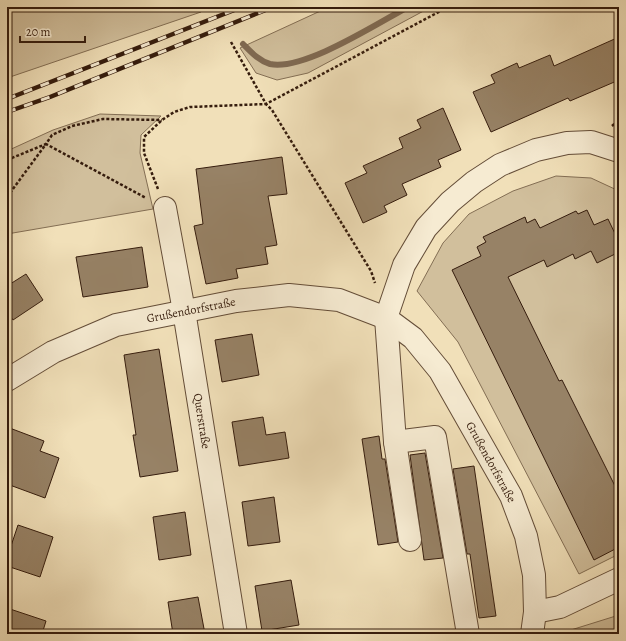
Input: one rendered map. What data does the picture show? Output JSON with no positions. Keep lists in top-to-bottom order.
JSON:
{
  "streets": {
    "street": ["Grußendorfstraße", "Querstraße"]
  },
  "crossings": [
    ["Grußendorfstraße", "Querstraße"]
  ],
  "scale_bar": "20 m"
}
